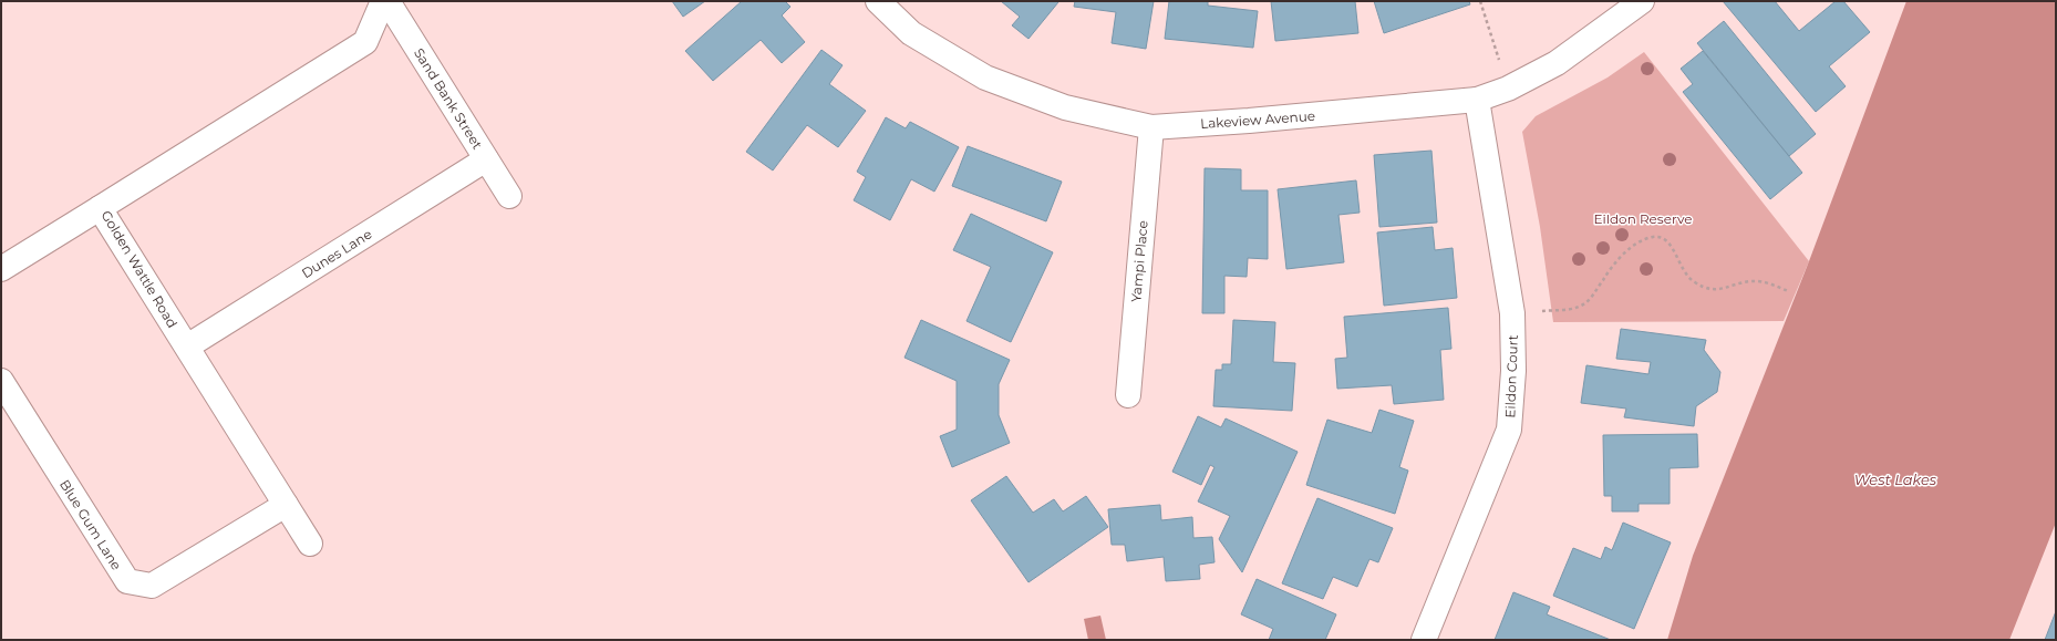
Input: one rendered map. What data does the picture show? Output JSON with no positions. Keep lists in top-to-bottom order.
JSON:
{
  "streets": {
    "street": [
      "Sand Bank Street",
      "Lakeview Avenue",
      "Dunes Lane",
      "Yampi Place",
      "Golden Wattle Road",
      "Eildon Court",
      "Blue Gum Lane"
    ]
  },
  "crossings": [
    ["Sand Bank Street", "Dunes Lane"],
    ["Lakeview Avenue", "Yampi Place"],
    ["Lakeview Avenue", "Eildon Court"],
    ["Dunes Lane", "Golden Wattle Road"],
    ["Golden Wattle Road", "Blue Gum Lane"]
  ],
  "water": ["West Lakes"],
  "parks": ["Eildon Reserve"]
}
